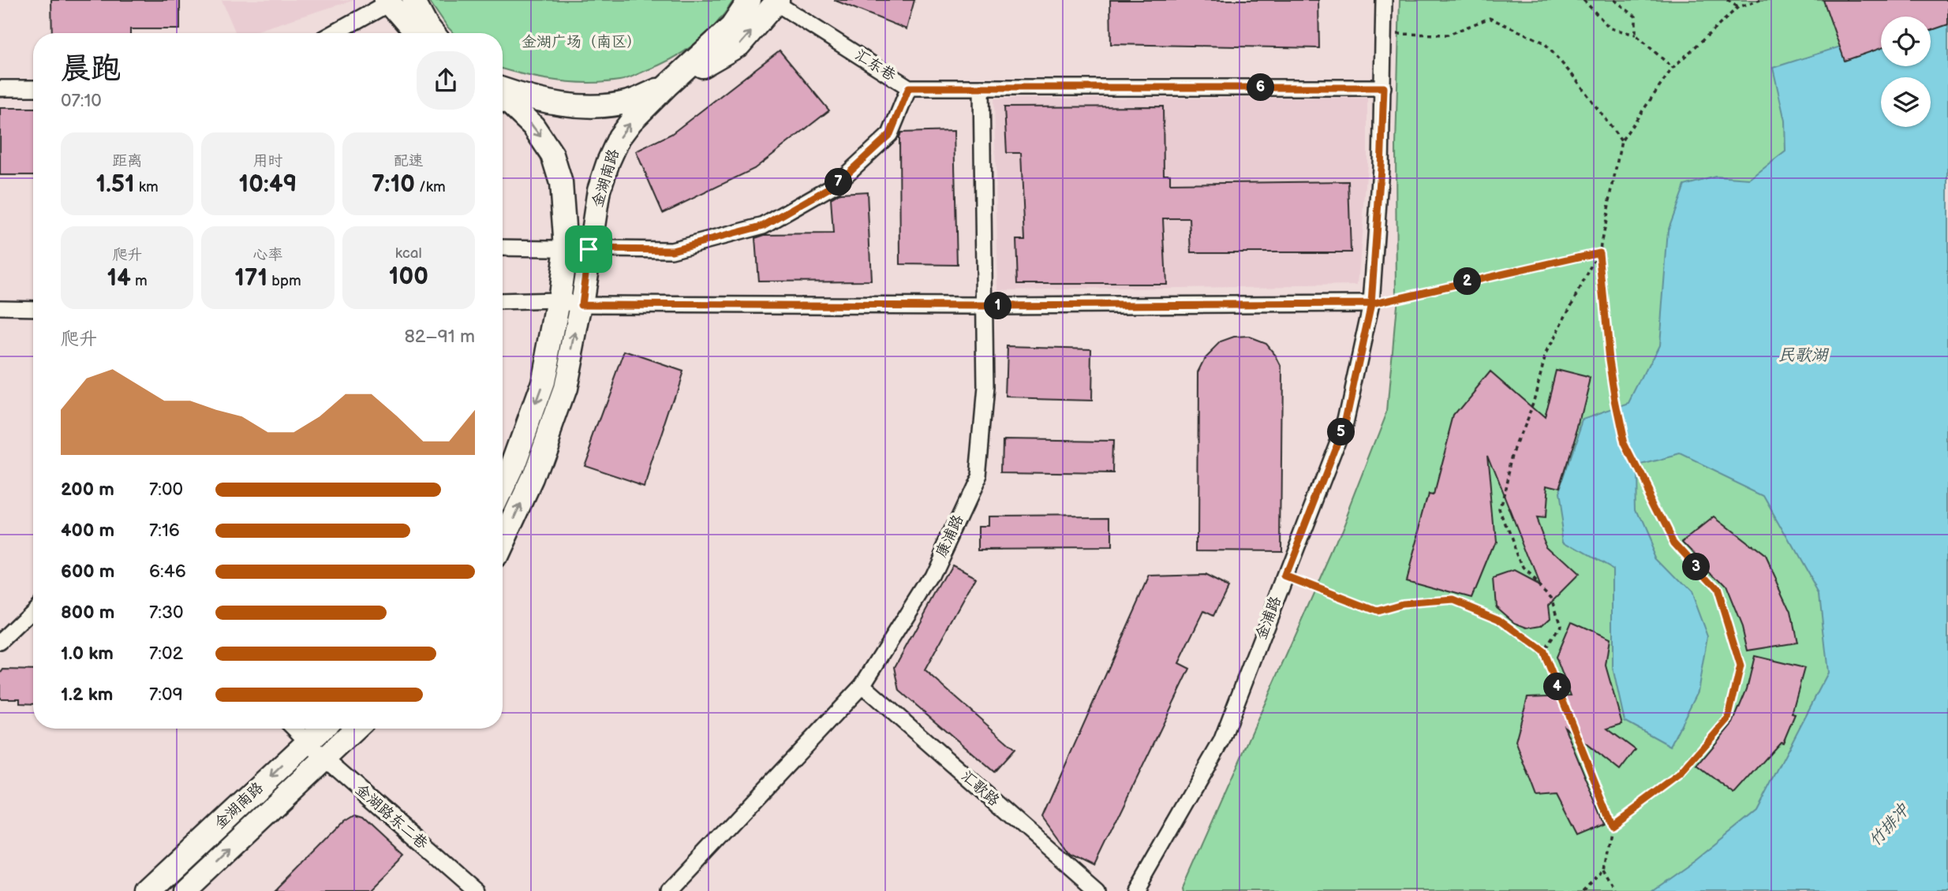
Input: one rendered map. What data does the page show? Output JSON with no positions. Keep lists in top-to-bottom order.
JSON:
{
  "streets": {
    "main road": ["金湖南路"],
    "street": [
      "汇东巷",
      "康浦路",
      "金浦路",
      "汇歌路",
      "金湖路东二巷"
    ]
  },
  "crossings": [
    ["汇东巷", "康浦路"],
    ["汇东巷", "金浦路"],
    ["金湖南路", "金湖路东二巷"],
    ["康浦路", "汇歌路"]
  ],
  "water": ["民歌湖", "竹排冲"],
  "parks": ["金湖广场（南区）"],
  "page": {
    "heading": ["晨跑", "07:10"],
    "pins": [
      "6",
      "7",
      "2",
      "1",
      "5",
      "3",
      "4"
    ],
    "stats": [
      ["距离", "1.51 km"],
      ["用时", "10:49"],
      ["配速", "7:10 /km"],
      ["爬升", "14 m"],
      ["心率", "171 bpm"],
      ["kcal", "100"]
    ],
    "chart": ["爬升", "82–91 m"],
    "list": [
      {
        "name": "200 m",
        "note": "7:00"
      },
      {
        "name": "400 m",
        "note": "7:16"
      },
      {
        "name": "600 m",
        "note": "6:46"
      },
      {
        "name": "800 m",
        "note": "7:30"
      },
      {
        "name": "1.0 km",
        "note": "7:02"
      },
      {
        "name": "1.2 km",
        "note": "7:09"
      }
    ]
  }
}
